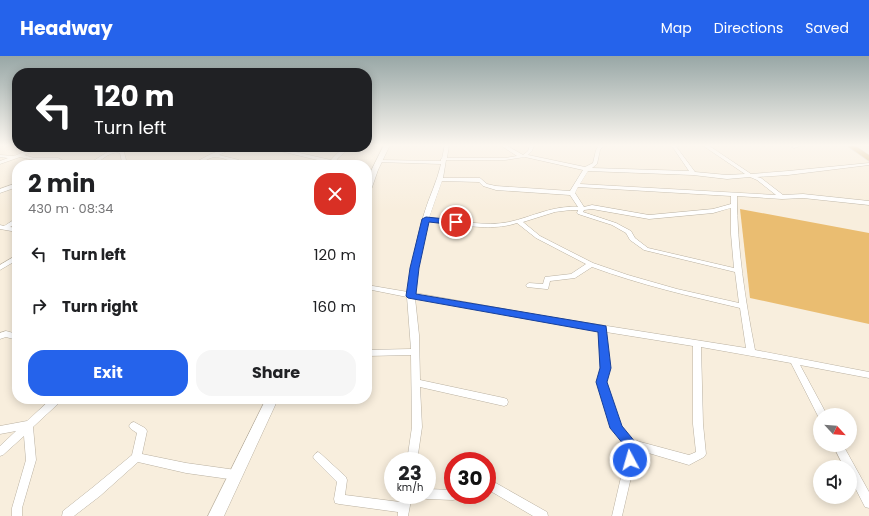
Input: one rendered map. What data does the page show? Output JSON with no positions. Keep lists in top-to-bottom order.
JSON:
{
  "north": "bottom right",
  "page": {
    "header": "Headway",
    "nav": ["Map", "Directions", "Saved"],
    "turn": ["120 m", "Turn left"],
    "heading": ["2 min", "430 m · 08:34"],
    "list": [
      {
        "name": "Turn left",
        "value": "120 m"
      },
      {
        "name": "Turn right",
        "value": "160 m"
      }
    ],
    "buttons": ["Exit", "Share"],
    "speed": "23 km/h",
    "limit": "30"
  }
}
